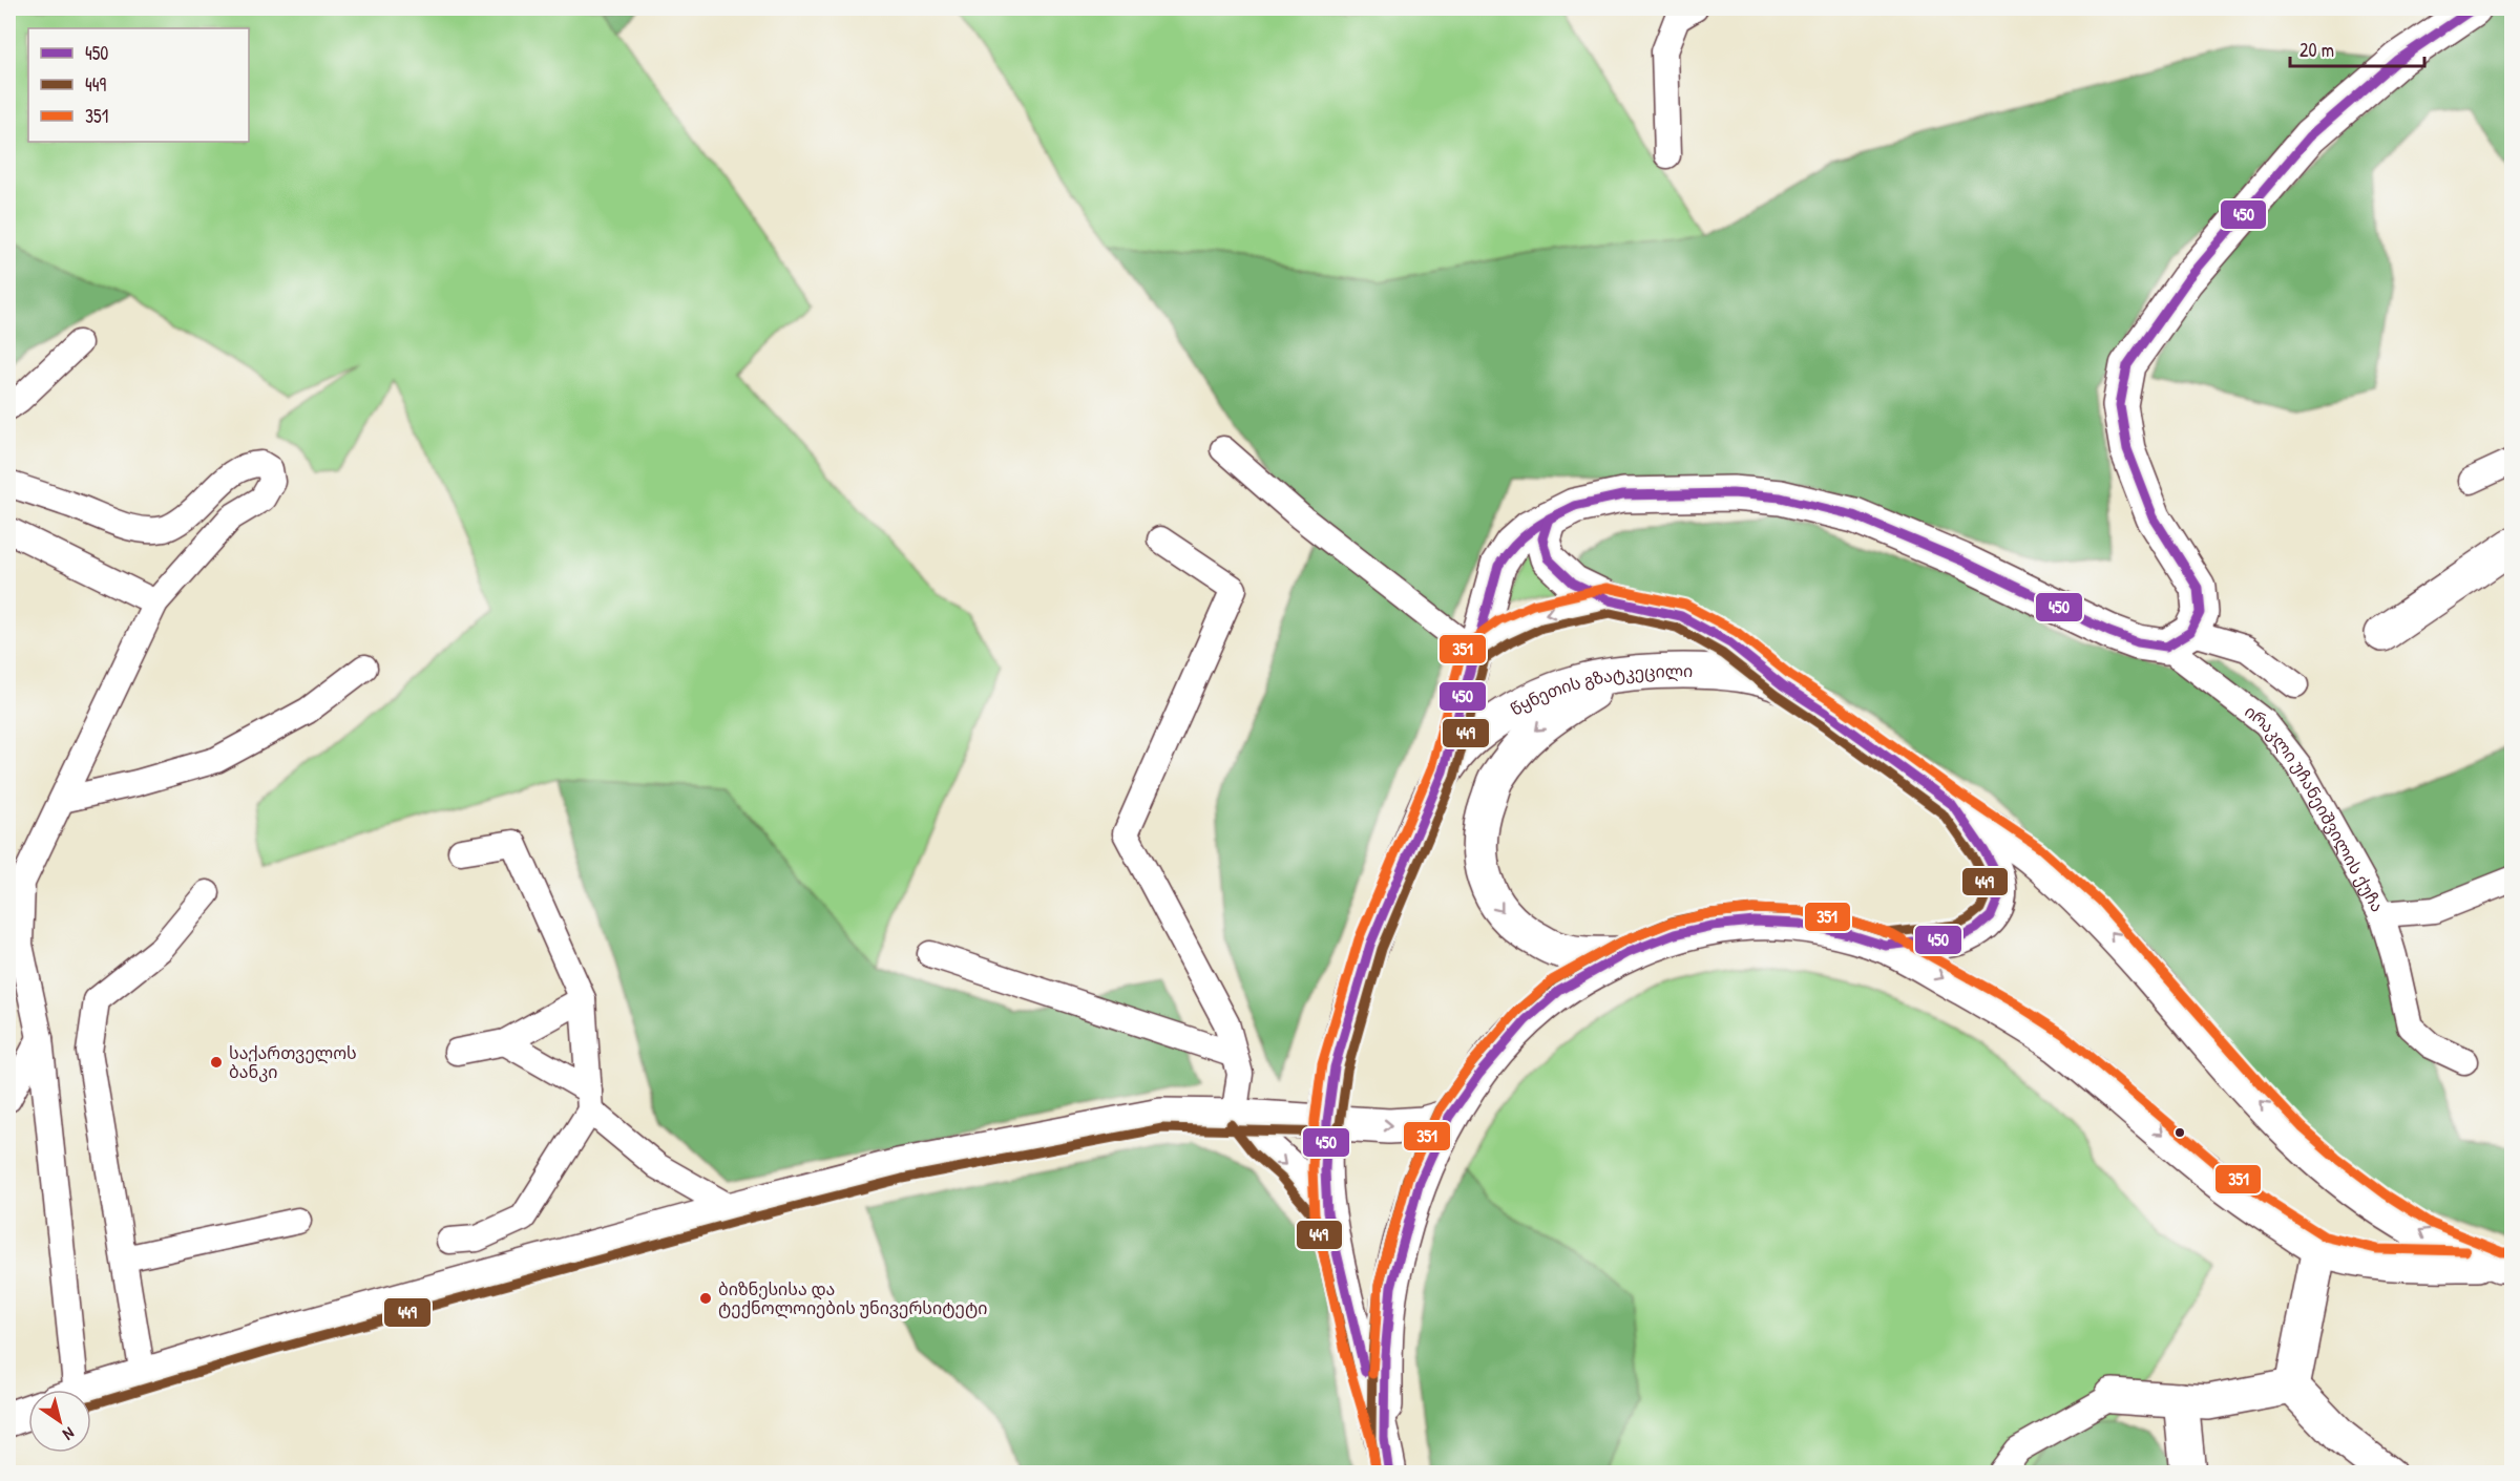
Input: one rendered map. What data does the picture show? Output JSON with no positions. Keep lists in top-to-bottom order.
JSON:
{
  "streets": {
    "street": ["წყნეთის გზატკეცილი", "ირაკლი უჩანეიშვილის ქუჩა"]
  },
  "crossings": [
    ["წყნეთის გზატკეცილი", "ირაკლი უჩანეიშვილის ქუჩა"]
  ],
  "places": ["საქართველოს ბანკი", "ბიზნესისა და ტექნოლოიების უნივერსიტეტი"],
  "lines": ["transit line 450", "transit line 351", "transit line 449"],
  "legend": ["450", "449", "351"],
  "scale_bar": "20 m",
  "north": "bottom right"
}
